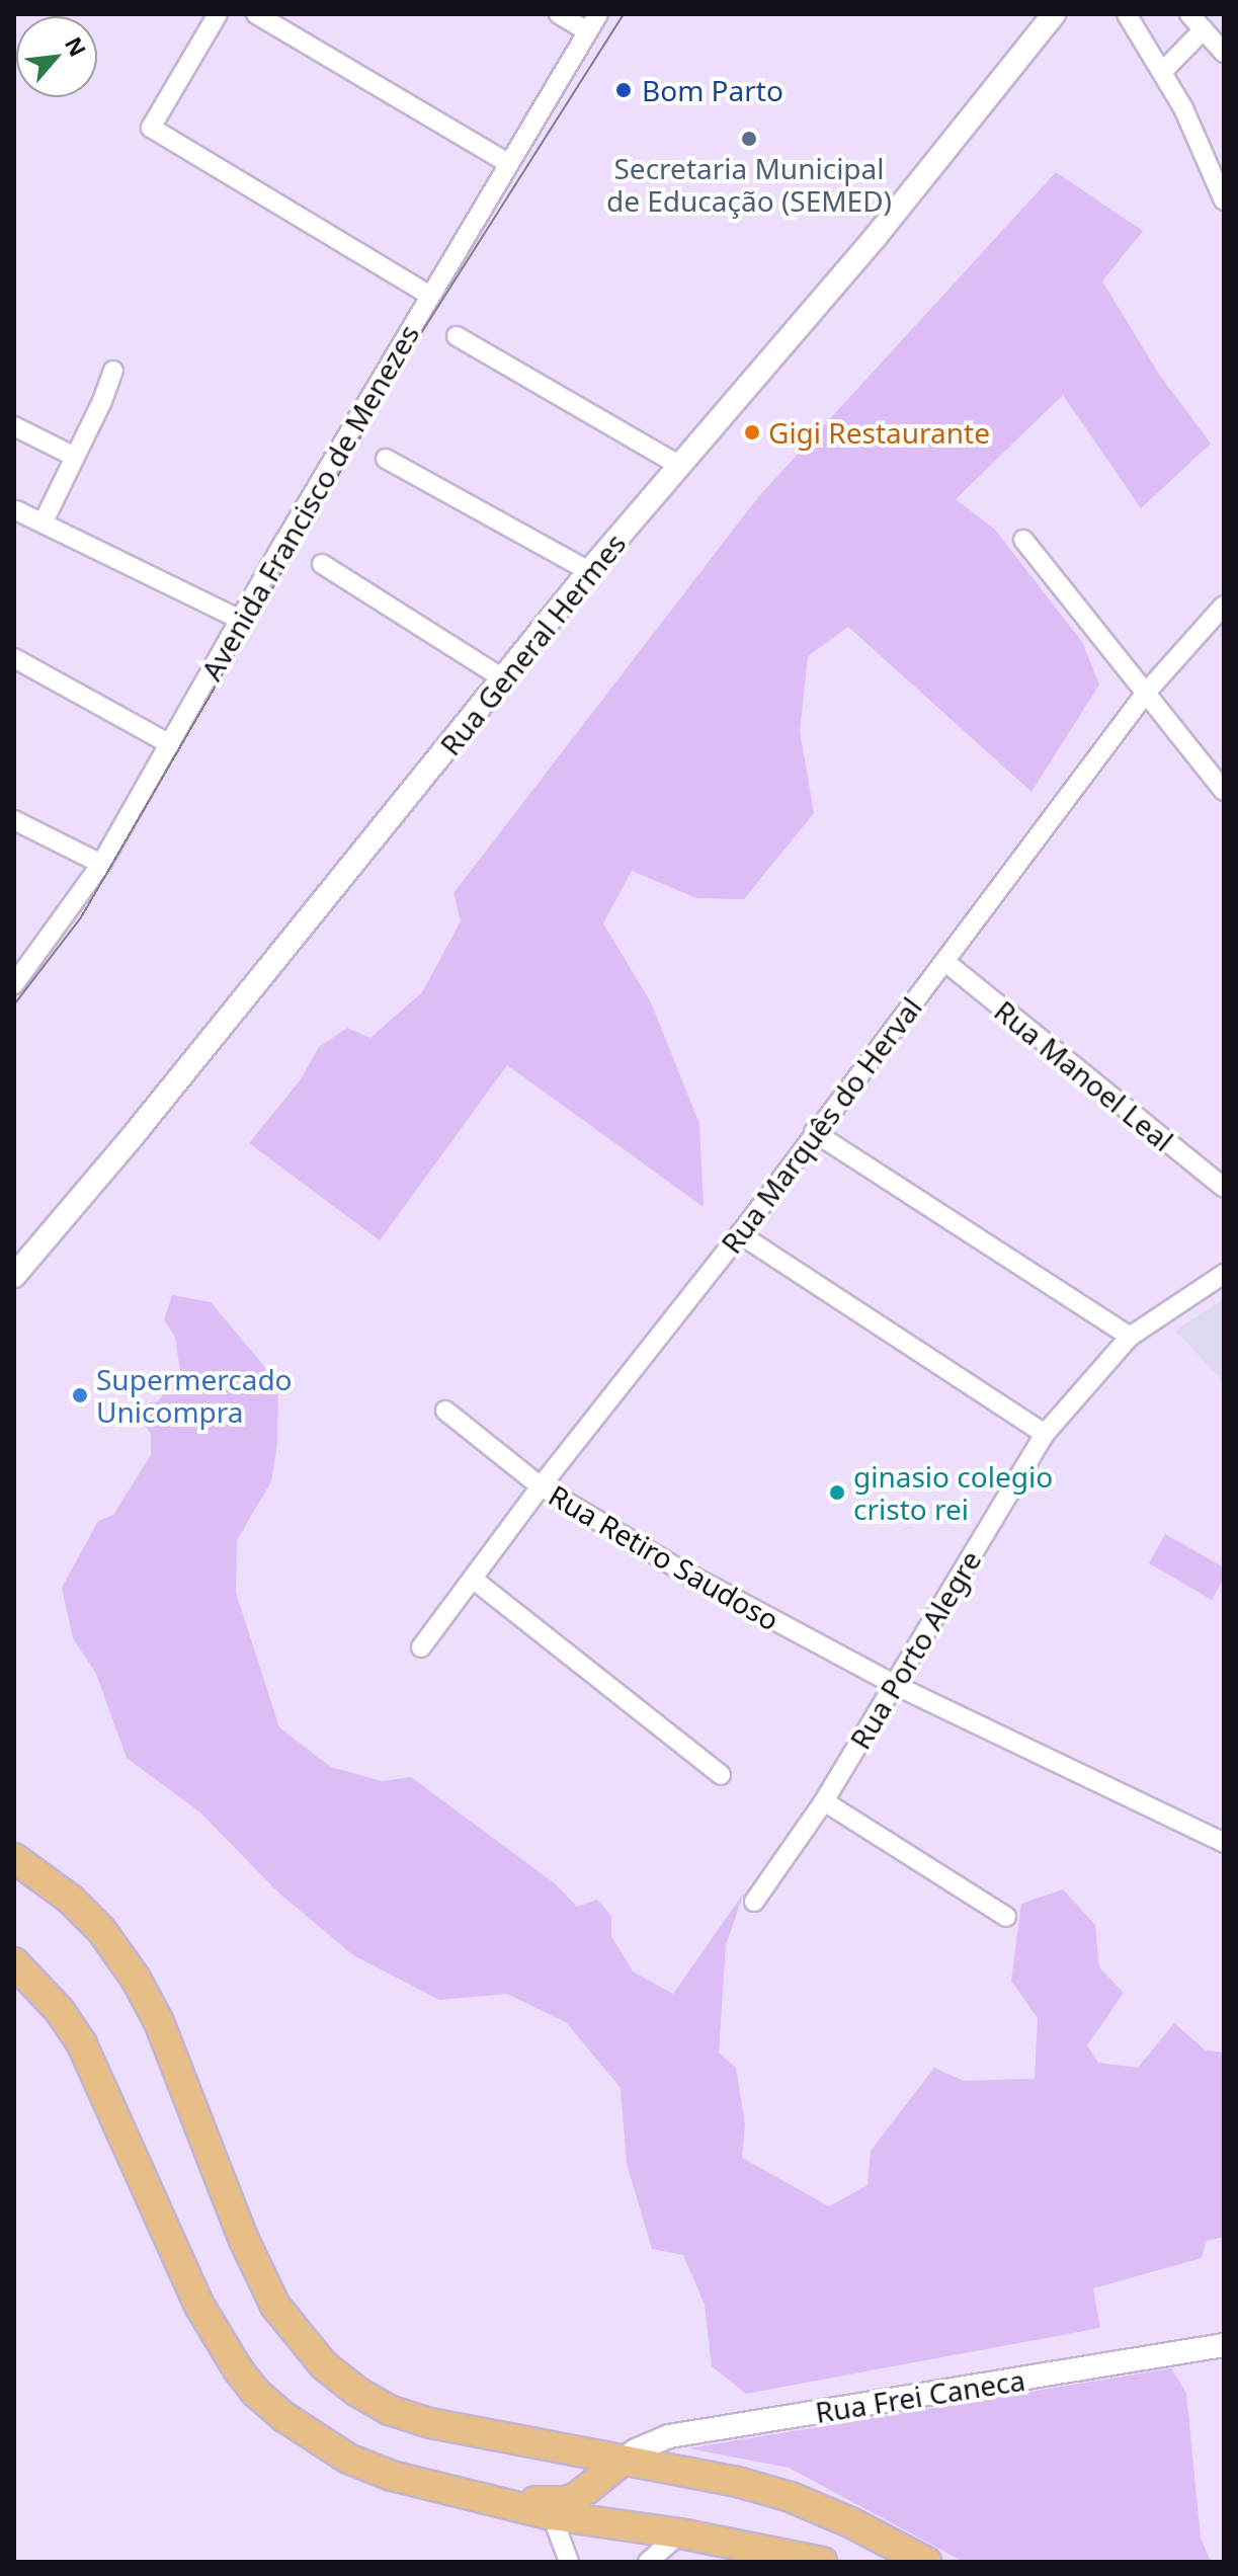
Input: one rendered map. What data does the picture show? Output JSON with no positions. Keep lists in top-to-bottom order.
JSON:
{
  "streets": {
    "street": [
      "Avenida Francisco de Menezes",
      "Rua General Hermes",
      "Rua Manoel Leal",
      "Rua Marquês do Herval",
      "Rua Retiro Saudoso",
      "Rua Porto Alegre",
      "Rua Frei Caneca"
    ]
  },
  "crossings": [
    ["Rua Manoel Leal", "Rua Marquês do Herval"],
    ["Rua Marquês do Herval", "Rua Retiro Saudoso"],
    ["Rua Retiro Saudoso", "Rua Porto Alegre"]
  ],
  "places": [
    "Bom Parto",
    "Secretaria Municipal de Educação (SEMED)",
    "Gigi Restaurante",
    "Supermercado Unicompra",
    "ginasio colegio cristo rei"
  ],
  "north": "top right"
}
